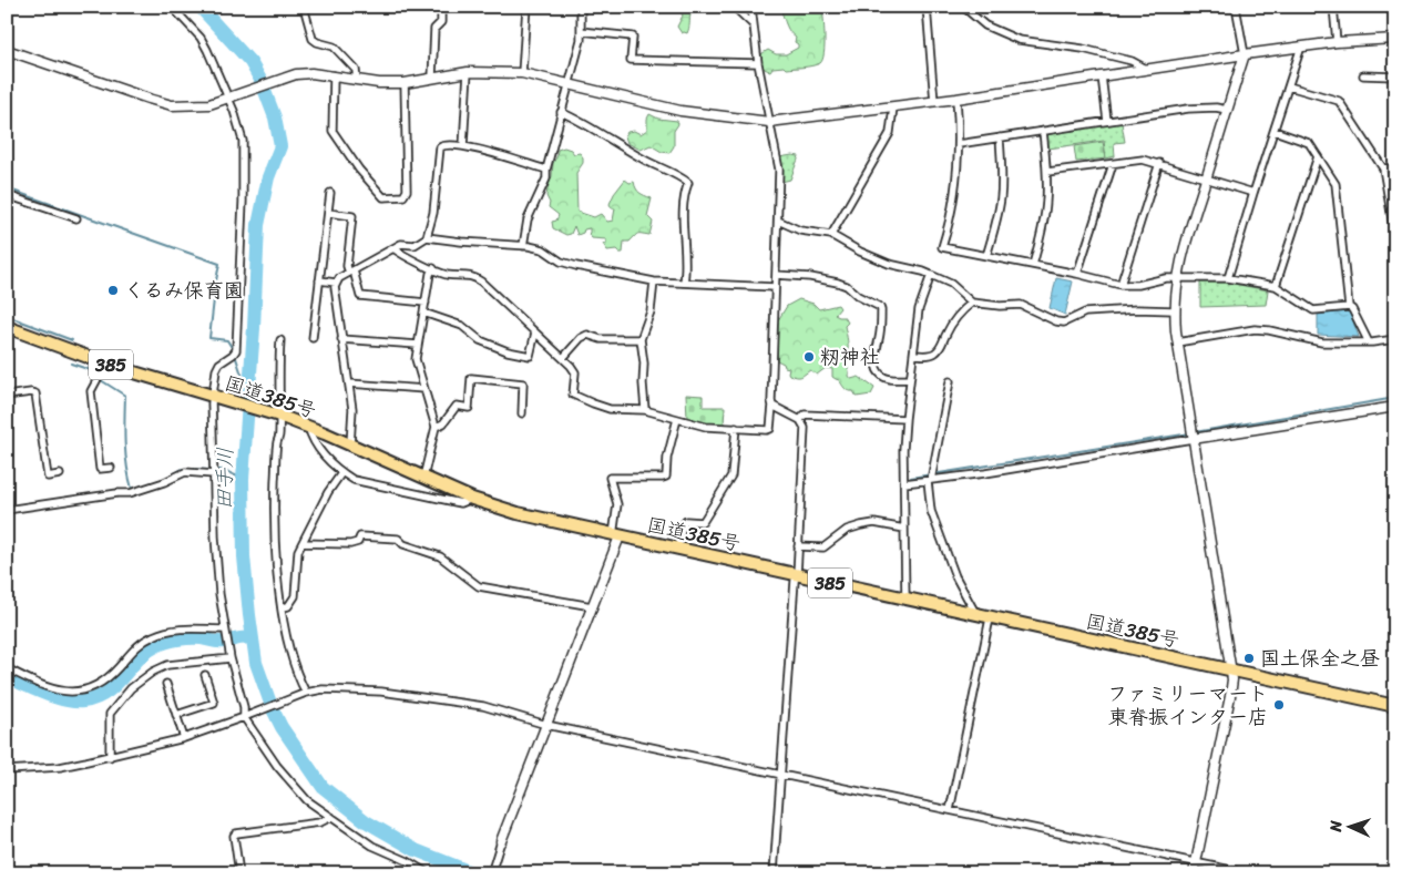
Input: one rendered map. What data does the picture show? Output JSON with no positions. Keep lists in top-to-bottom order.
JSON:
{
  "streets": {
    "highway": ["385", "国道385号"]
  },
  "water": ["田手川"],
  "places": [
    "くるみ保育園",
    "籾神社",
    "国土保全之昼",
    "ファミリーマート 東脊振インター店"
  ],
  "north": "left"
}
